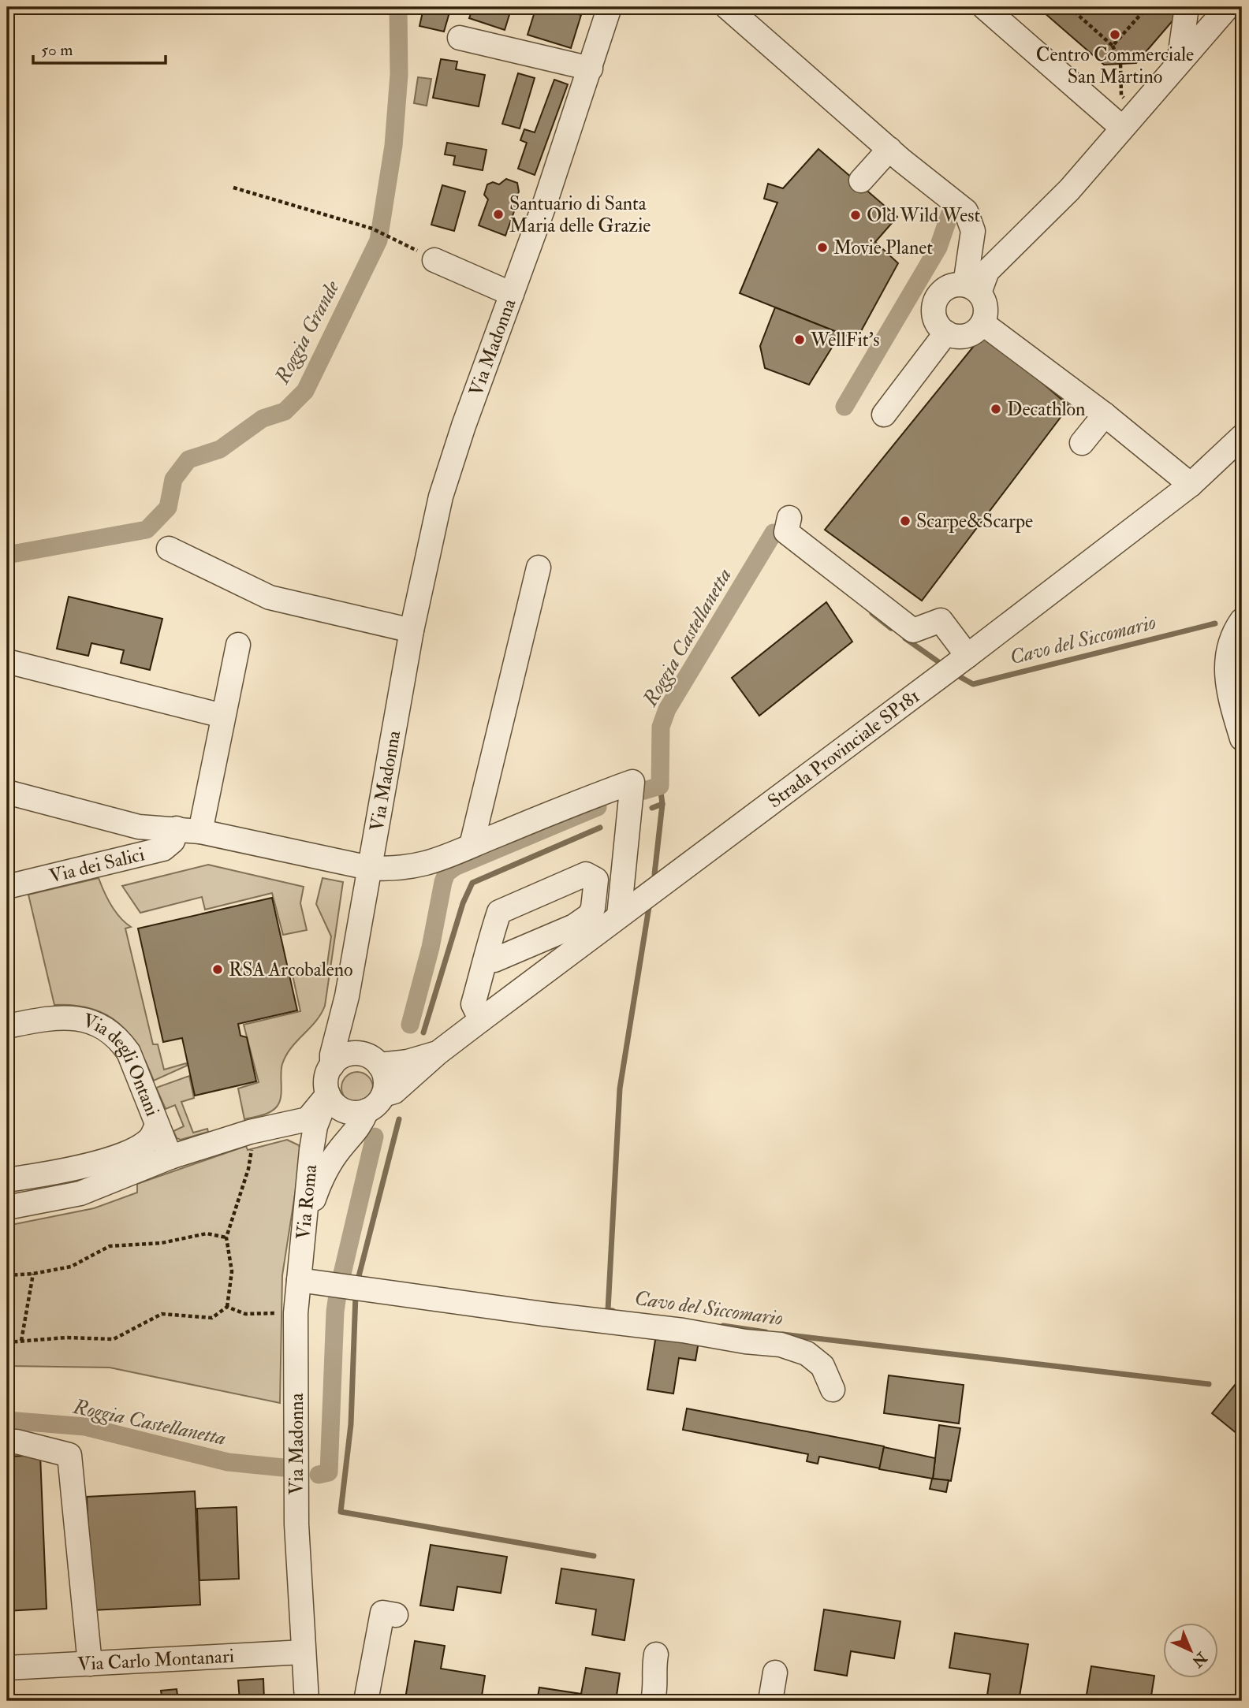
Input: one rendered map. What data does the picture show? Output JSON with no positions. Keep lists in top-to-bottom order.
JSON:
{
  "streets": {
    "street": [
      "Via Madonna",
      "Strada Provinciale SP181",
      "Via dei Salici",
      "Via degli Ontani",
      "Via Roma",
      "Via Carlo Montanari"
    ]
  },
  "crossings": [
    ["Via Madonna", "Strada Provinciale SP181"],
    ["Via Madonna", "Via Roma"],
    ["Via Madonna", "Via Carlo Montanari"],
    ["Strada Provinciale SP181", "Via Roma"]
  ],
  "water": ["Roggia Grande", "Roggia Castellanetta", "Cavo del Siccomario"],
  "places": [
    "Centro Commerciale San Martino",
    "Santuario di Santa Maria delle Grazie",
    "Old Wild West",
    "Movie Planet",
    "WellFit's",
    "Decathlon",
    "Scarpe&Scarpe",
    "RSA Arcobaleno"
  ],
  "scale_bar": "50 m",
  "north": "bottom right"
}
